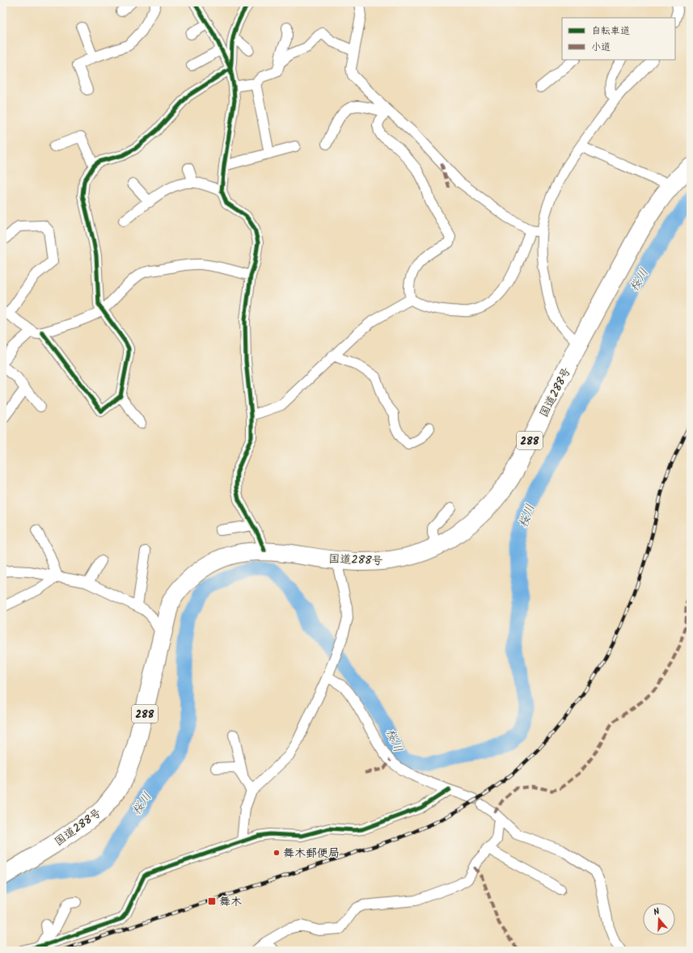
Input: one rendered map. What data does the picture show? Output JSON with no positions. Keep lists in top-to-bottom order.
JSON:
{
  "streets": {
    "highway": ["国道288号", "288"]
  },
  "water": ["桜川"],
  "places": {
    "other": ["舞木郵便局"],
    "transit": ["舞木"]
  },
  "legend": ["自転車道", "小道"],
  "north": "top"
}
